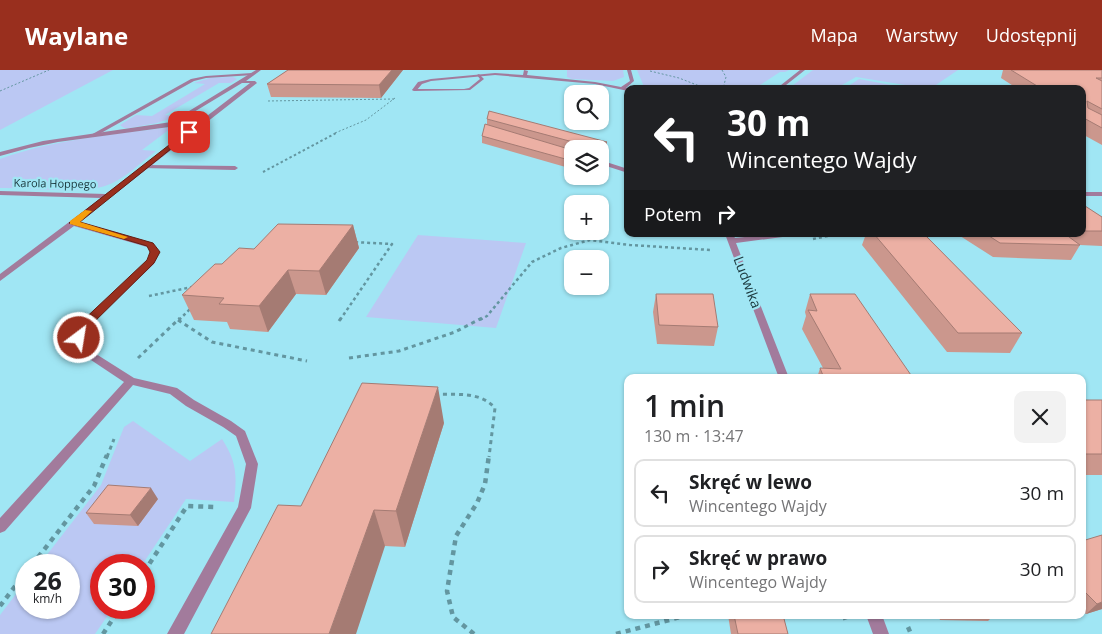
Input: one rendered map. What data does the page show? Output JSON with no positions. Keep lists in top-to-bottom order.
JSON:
{
  "streets": {
    "street": ["Karola Hoppego", "Ludwika"]
  },
  "page": {
    "header": "Waylane",
    "nav": ["Mapa", "Warstwy", "Udostępnij"],
    "map_buttons": ["+", "−"],
    "turn": ["30 m", "Wincentego Wajdy"],
    "then": "Potem",
    "heading": ["1 min", "130 m · 13:47"],
    "list": [
      {
        "name": "Skręć w lewo",
        "note": "Wincentego Wajdy",
        "value": "30 m"
      },
      {
        "name": "Skręć w prawo",
        "note": "Wincentego Wajdy",
        "value": "30 m"
      }
    ],
    "speed": "26 km/h",
    "limit": "30"
  }
}
